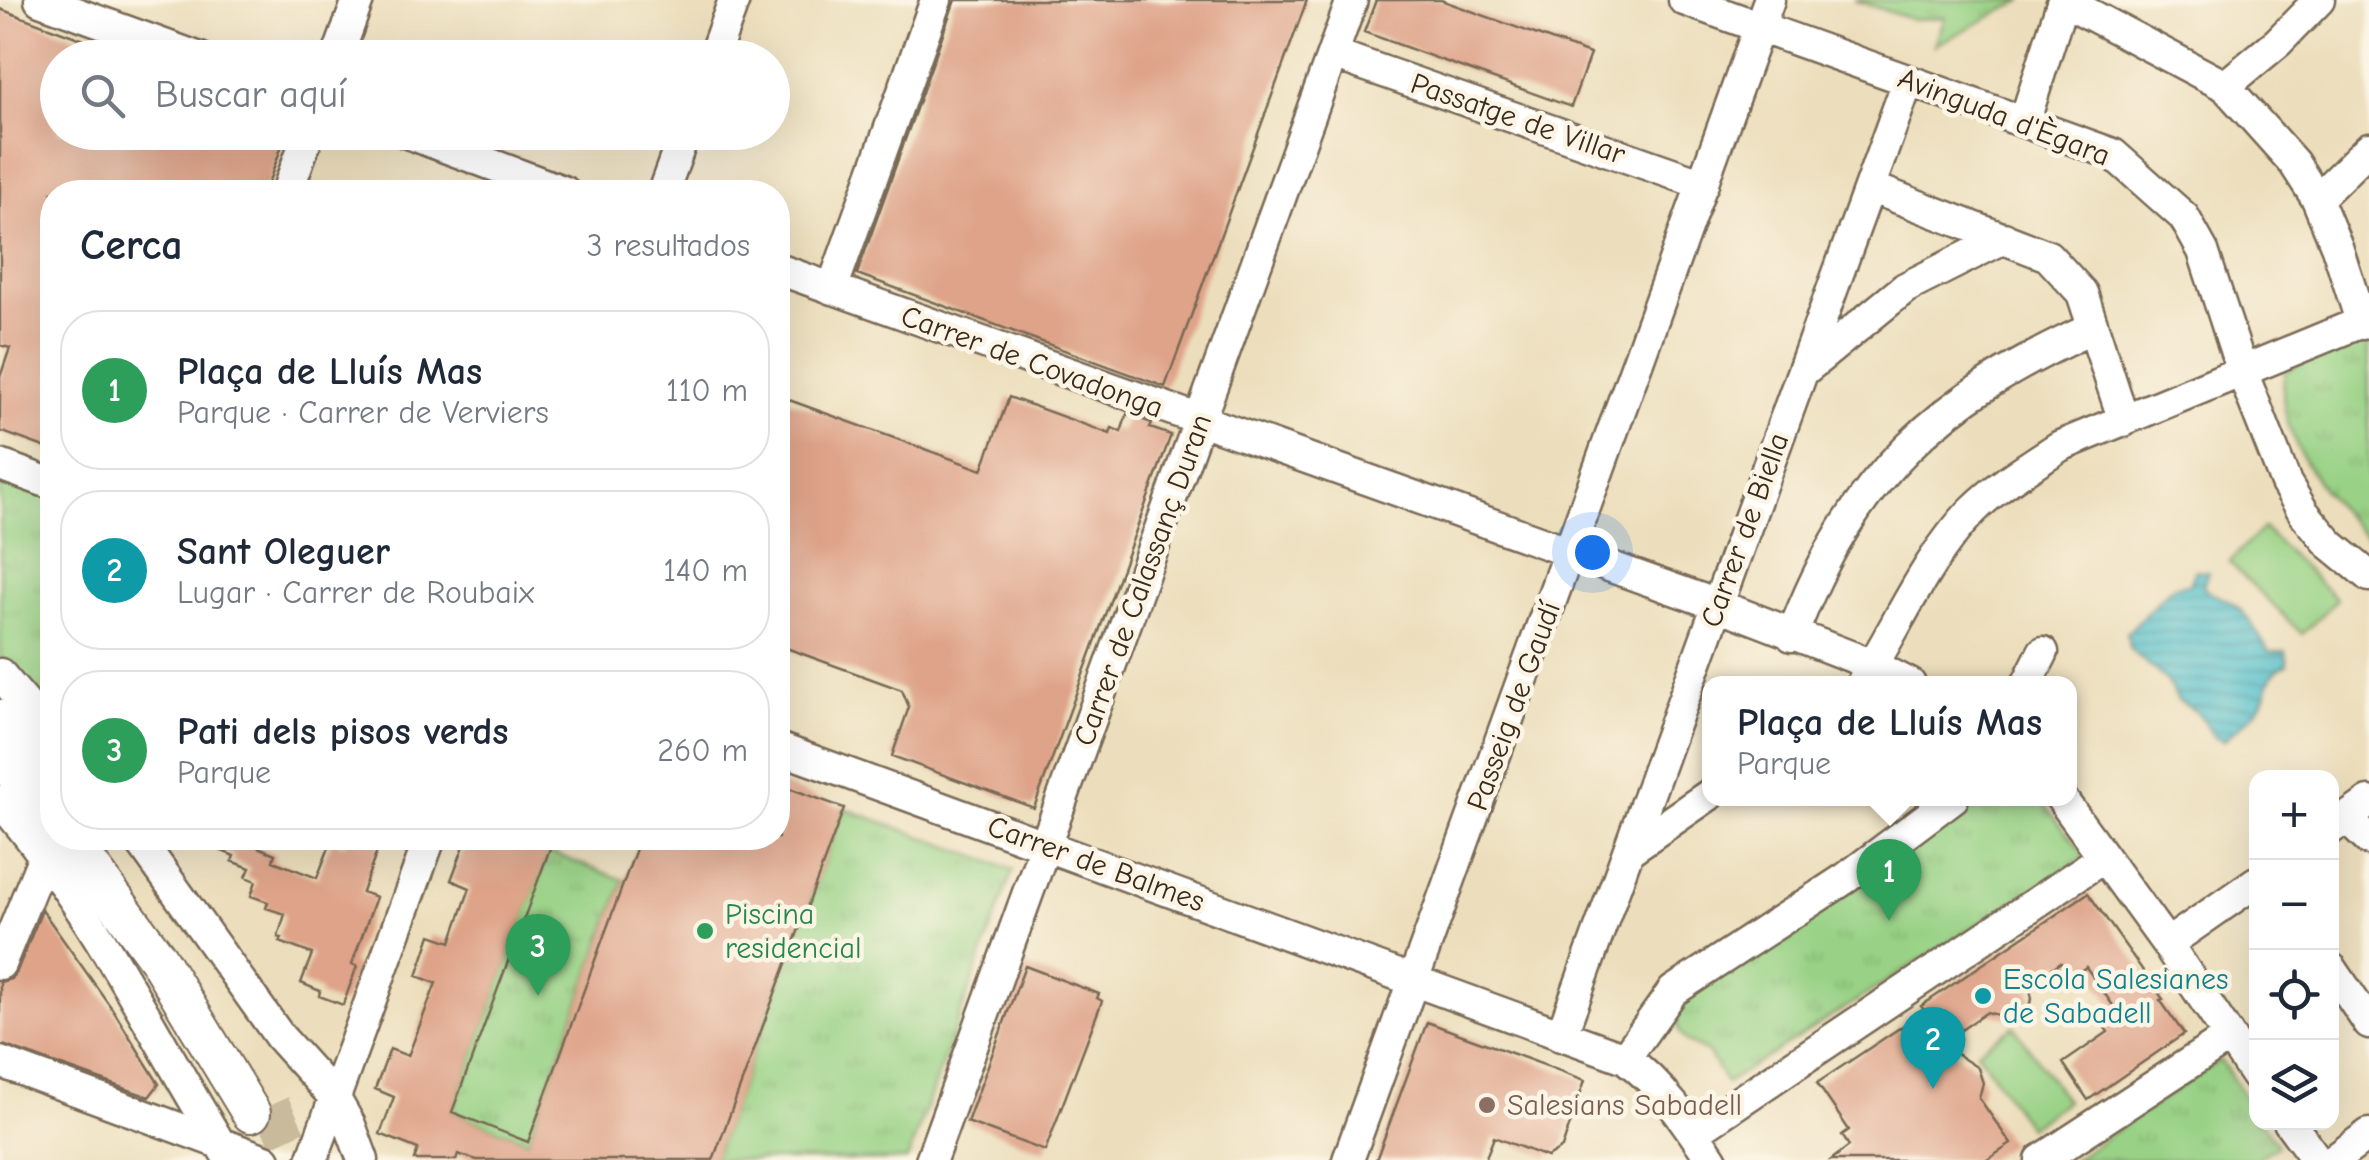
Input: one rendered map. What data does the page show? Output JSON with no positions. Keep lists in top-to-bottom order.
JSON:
{
  "streets": {
    "street": [
      "Avinguda d'Ègara",
      "Passatge de Villar",
      "Carrer de Covadonga",
      "Carrer de Biella",
      "Carrer de Calassanç Duran",
      "Passeig de Gaudí",
      "Carrer de Balmes"
    ]
  },
  "crossings": [
    ["Avinguda d'Ègara", "Carrer de Biella"],
    ["Avinguda d'Ègara", "Passeig de Gaudí"],
    ["Passatge de Villar", "Carrer de Calassanç Duran"],
    ["Passatge de Villar", "Passeig de Gaudí"],
    ["Carrer de Covadonga", "Carrer de Biella"],
    ["Carrer de Covadonga", "Carrer de Calassanç Duran"],
    ["Carrer de Covadonga", "Passeig de Gaudí"],
    ["Carrer de Biella", "Carrer de Balmes"],
    ["Carrer de Calassanç Duran", "Carrer de Balmes"],
    ["Passeig de Gaudí", "Carrer de Balmes"]
  ],
  "places": ["Piscina residencial", "Escola Salesianes de Sabadell", "Salesians Sabadell"],
  "page": {
    "search": "Buscar aquí",
    "heading": ["Cerca", "3 resultados"],
    "list": [
      {
        "mark": "1",
        "name": "Plaça de Lluís Mas",
        "note": "Parque · Carrer de Verviers",
        "value": "110 m"
      },
      {
        "mark": "2",
        "name": "Sant Oleguer",
        "note": "Lugar · Carrer de Roubaix",
        "value": "140 m"
      },
      {
        "mark": "3",
        "name": "Pati dels pisos verds",
        "note": "Parque",
        "value": "260 m"
      }
    ],
    "popup": ["Plaça de Lluís Mas", "Parque"],
    "map_buttons": ["+", "−"],
    "pins": ["1", "3", "2"]
  }
}
